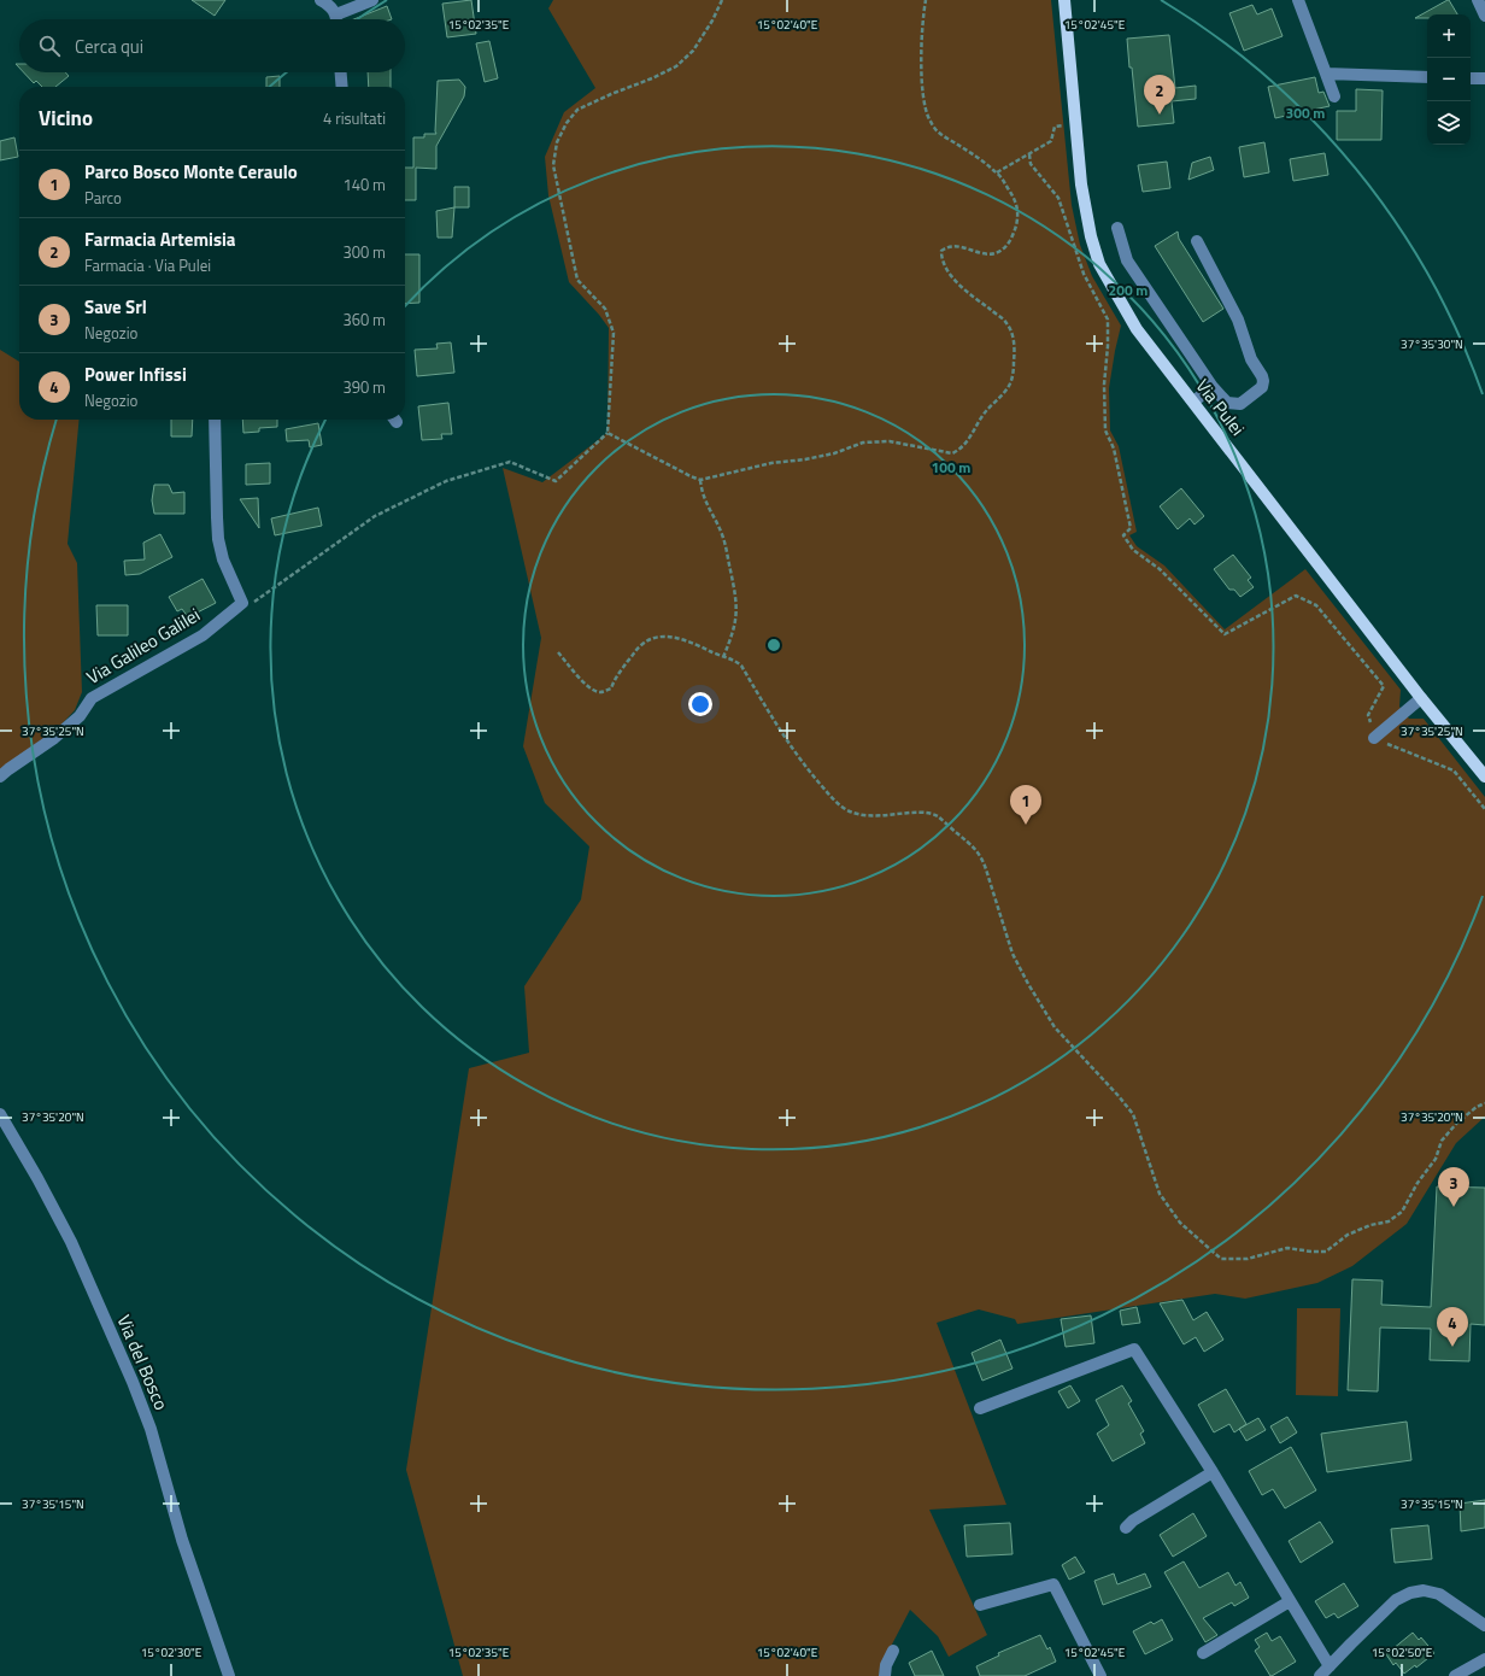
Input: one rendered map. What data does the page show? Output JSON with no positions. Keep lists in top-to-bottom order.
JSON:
{
  "streets": {
    "main road": ["Via Pulei"],
    "street": ["Via Galileo Galilei", "Via del Bosco"]
  },
  "page": {
    "map_buttons": ["+", "−"],
    "search": "Cerca qui",
    "pins": [
      "2",
      "1",
      "3",
      "4"
    ],
    "heading": ["Vicino", "4 risultati"],
    "list": [
      {
        "mark": "1",
        "name": "Parco Bosco Monte Ceraulo",
        "note": "Parco",
        "value": "140 m"
      },
      {
        "mark": "2",
        "name": "Farmacia Artemisia",
        "note": "Farmacia · Via Pulei",
        "value": "300 m"
      },
      {
        "mark": "3",
        "name": "Save Srl",
        "note": "Negozio",
        "value": "360 m"
      },
      {
        "mark": "4",
        "name": "Power Infissi",
        "note": "Negozio",
        "value": "390 m"
      }
    ]
  },
  "coordinates": [
    "15°02'35\"E",
    "15°02'40\"E",
    "15°02'45\"E",
    "37°35'30\"N",
    "37°35'25\"N",
    "37°35'20\"N",
    "37°35'15\"N",
    "15°02'30\"E",
    "15°02'50\"E"
  ],
  "rings": ["300 m", "200 m", "100 m"]
}
